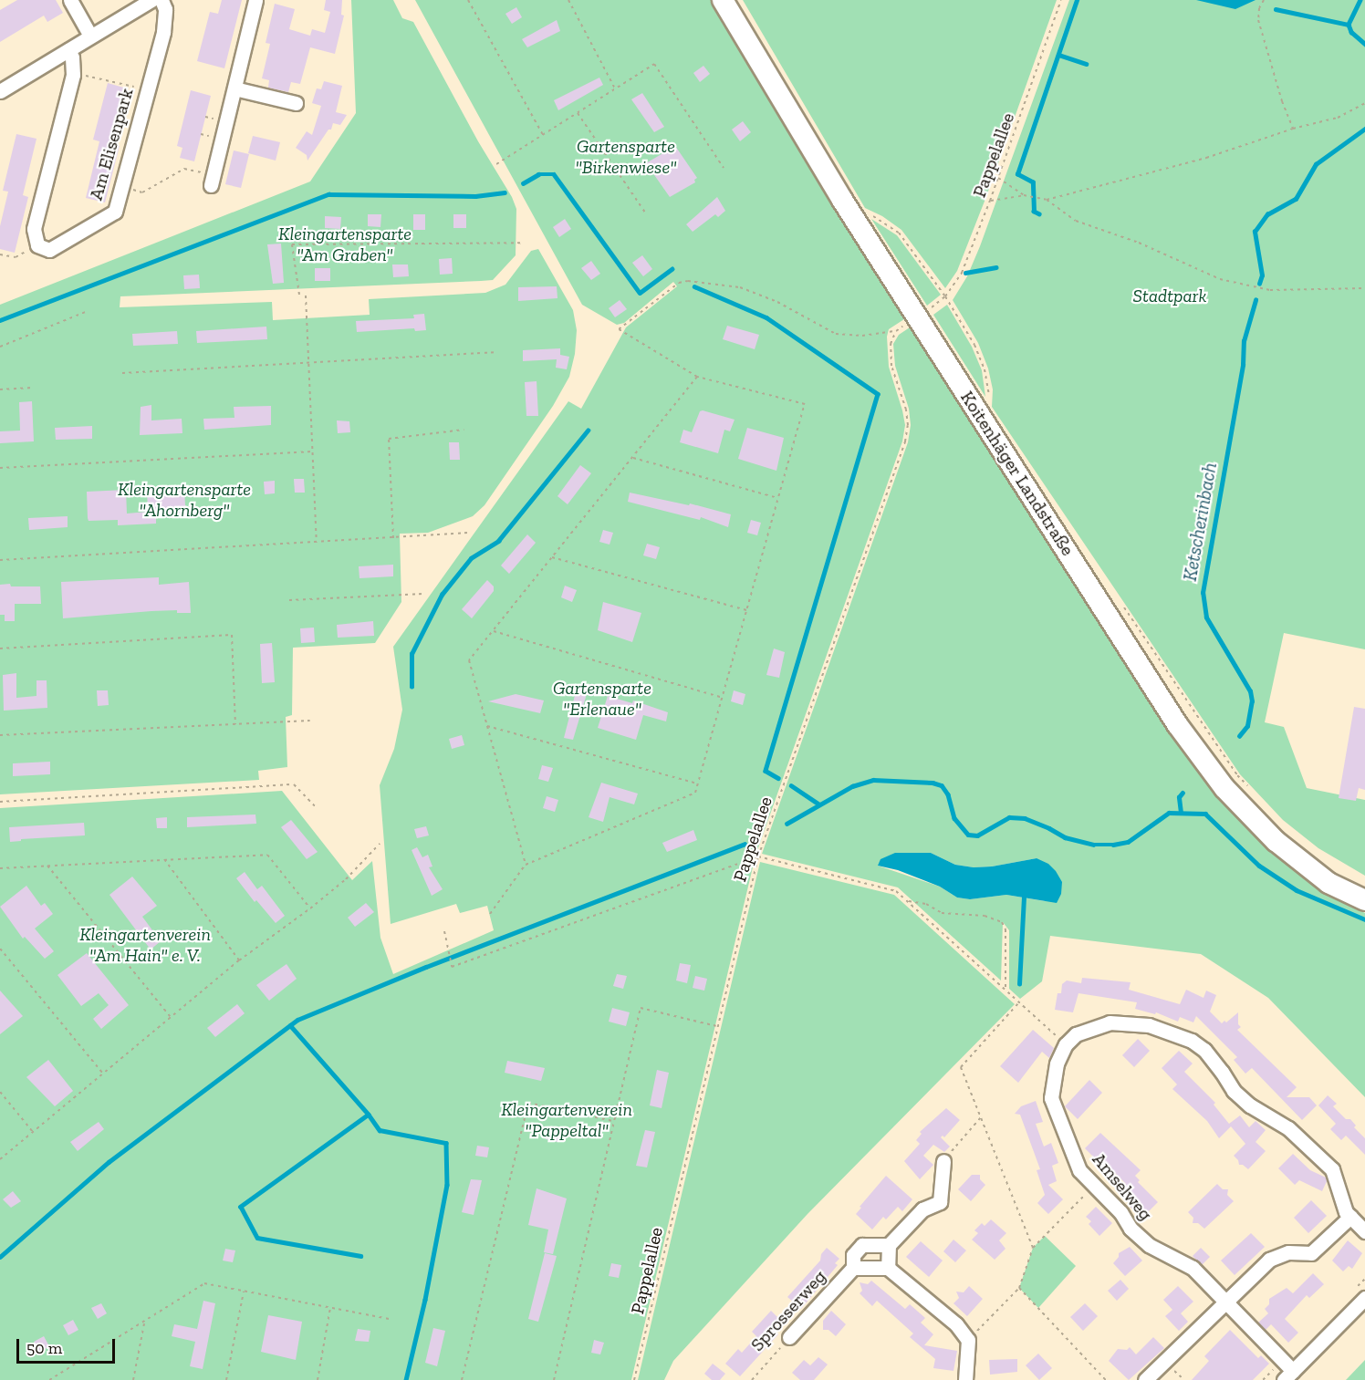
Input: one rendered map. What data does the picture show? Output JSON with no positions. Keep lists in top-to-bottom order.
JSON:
{
  "streets": {
    "main road": ["Koitenhäger Landstraße"],
    "street": ["Am Elisenpark", "Amselweg", "Sprosserweg"],
    "path": ["Pappelallee"]
  },
  "water": ["Ketscherinbach"],
  "parks": [
    "Gartensparte \"Birkenwiese\"",
    "Kleingartensparte \"Am Graben\"",
    "Stadtpark",
    "Kleingartensparte \"Ahornberg\"",
    "Gartensparte \"Erlenaue\"",
    "Kleingartenverein \"Am Hain\" e. V.",
    "Kleingartenverein \"Pappeltal\""
  ],
  "scale_bar": "50 m"
}
